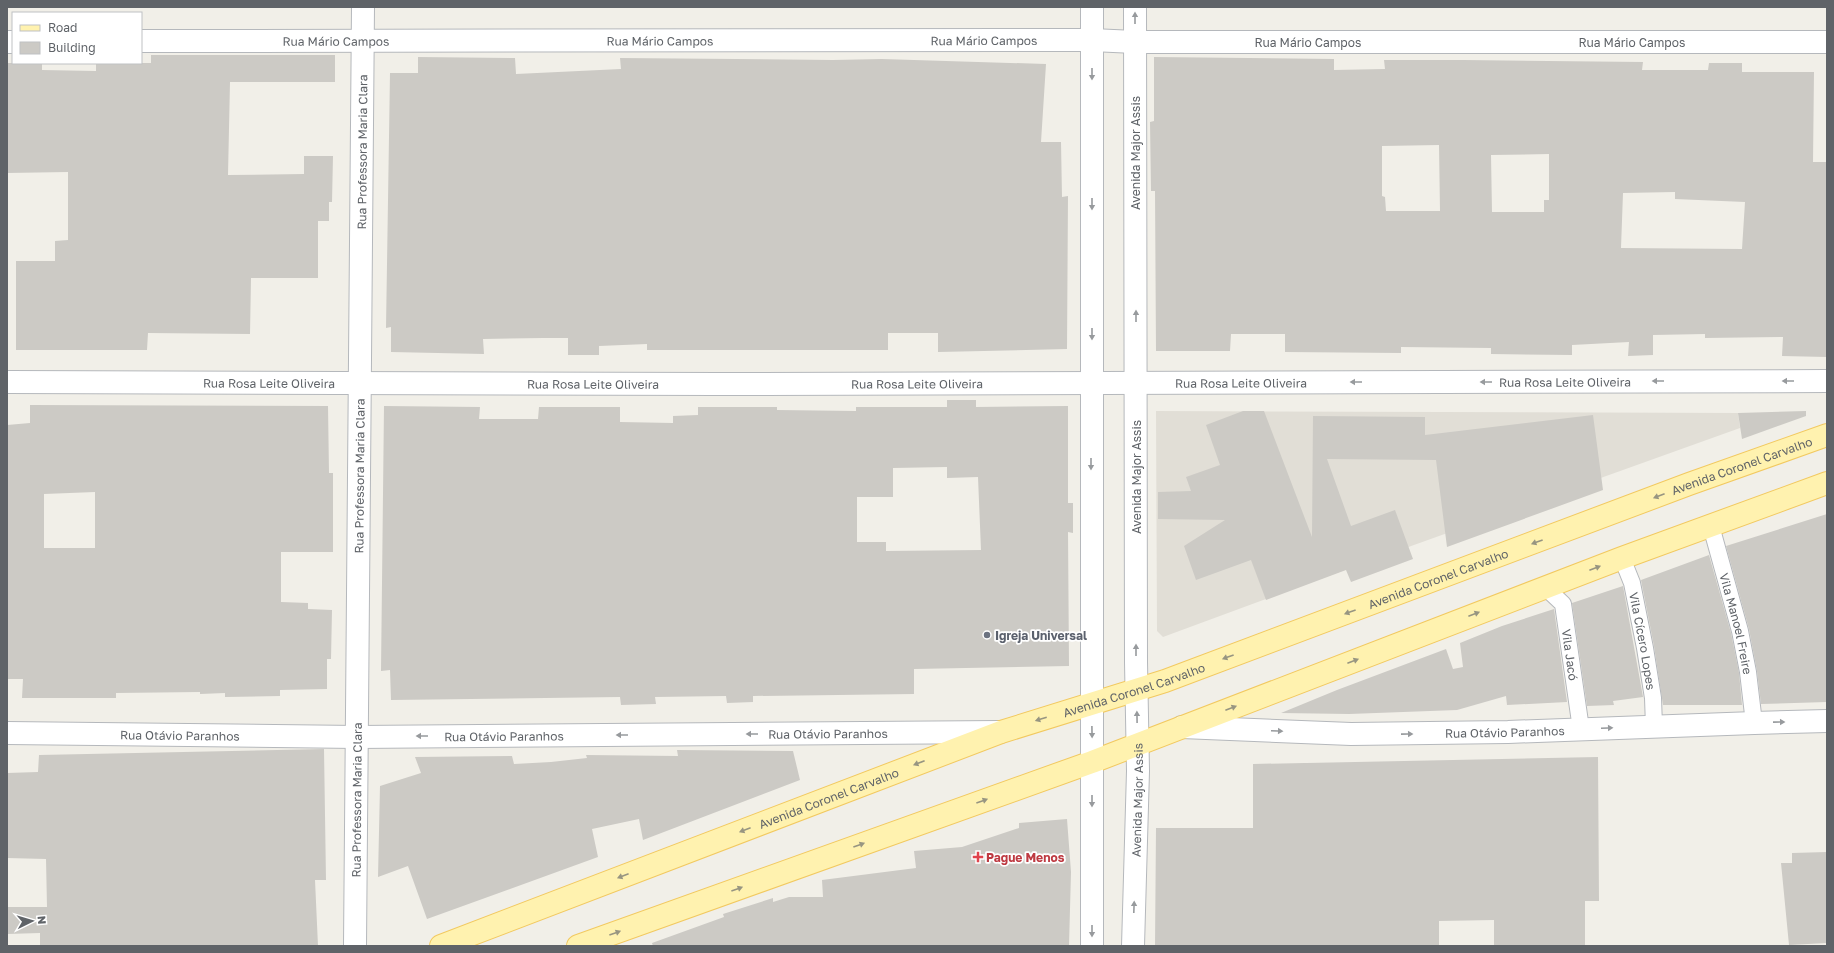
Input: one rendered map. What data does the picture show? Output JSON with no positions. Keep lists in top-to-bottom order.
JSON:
{
  "streets": {
    "main road": ["Avenida Coronel Carvalho"],
    "street": [
      "Rua Mário Campos",
      "Rua Professora Maria Clara",
      "Avenida Major Assis",
      "Rua Rosa Leite Oliveira",
      "Rua Otávio Paranhos"
    ],
    "lane": ["Vila Manoel Freire", "Vila Cícero Lopes", "Vila Jacó"]
  },
  "crossings": [
    ["Rua Mário Campos", "Rua Professora Maria Clara"],
    ["Rua Mário Campos", "Avenida Major Assis"],
    ["Rua Professora Maria Clara", "Rua Rosa Leite Oliveira"],
    ["Rua Professora Maria Clara", "Rua Otávio Paranhos"],
    ["Avenida Major Assis", "Rua Rosa Leite Oliveira"],
    ["Avenida Major Assis", "Avenida Coronel Carvalho"],
    ["Avenida Coronel Carvalho", "Rua Otávio Paranhos"],
    ["Vila Manoel Freire", "Rua Otávio Paranhos"],
    ["Vila Cícero Lopes", "Rua Otávio Paranhos"],
    ["Vila Jacó", "Rua Otávio Paranhos"]
  ],
  "one_way": ["Rua Rosa Leite Oliveira"],
  "places": {
    "other": ["Igreja Universal"],
    "health": ["Pague Menos"]
  },
  "legend": ["Road", "Building"],
  "north": "right"
}
